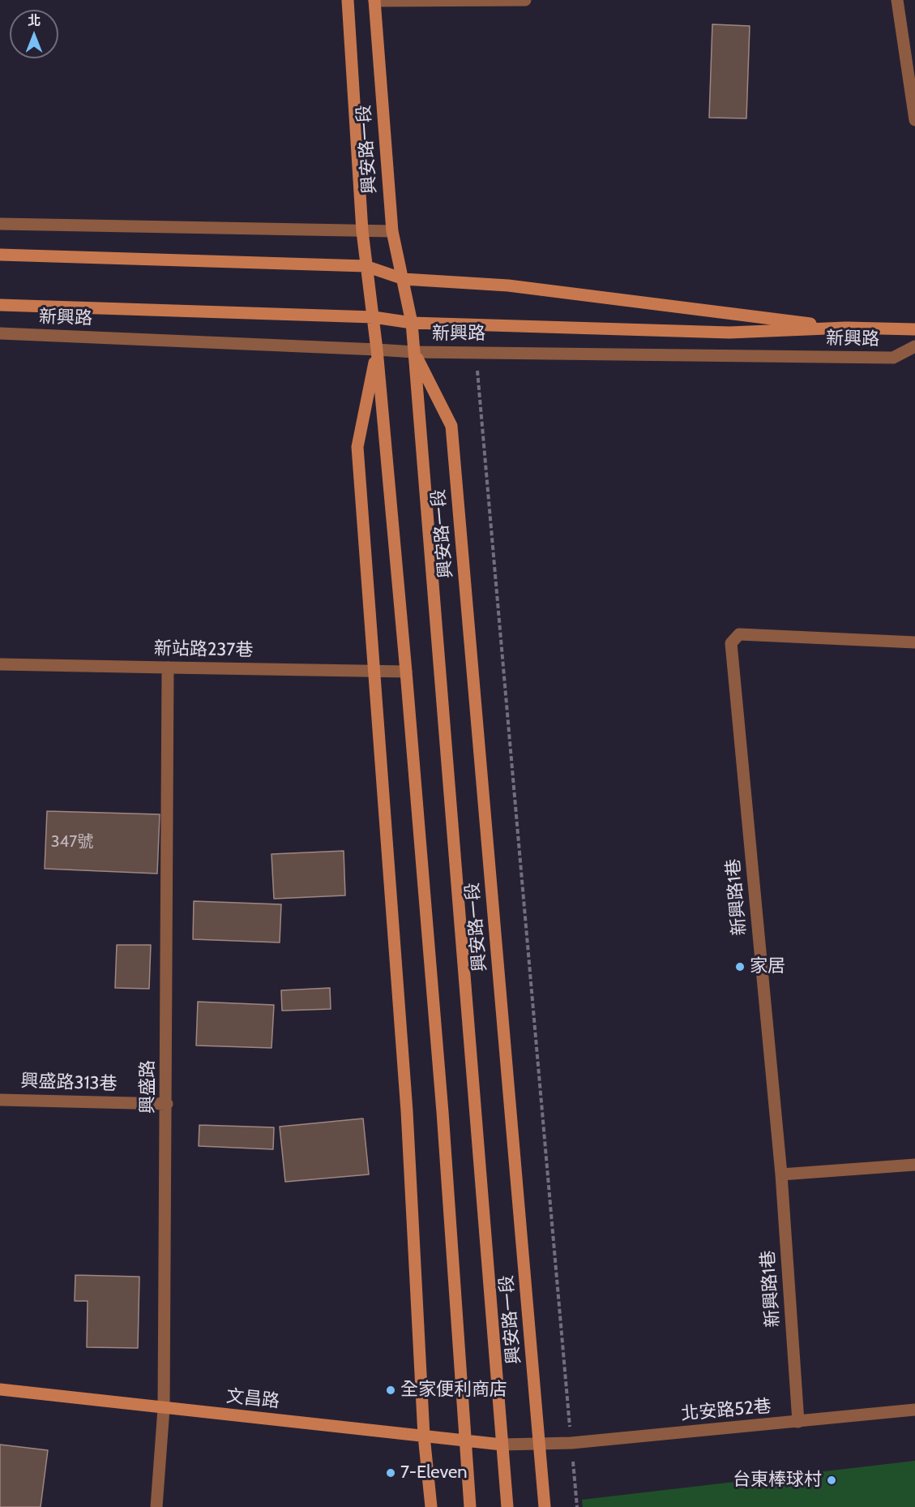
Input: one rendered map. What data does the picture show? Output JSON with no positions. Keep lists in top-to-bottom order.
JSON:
{
  "streets": {
    "street": [
      "興安路一段",
      "新興路",
      "新站路237巷",
      "新興路1巷",
      "興盛路313巷",
      "興盛路",
      "文昌路",
      "北安路52巷"
    ]
  },
  "crossings": [
    ["興安路一段", "新興路"],
    ["興安路一段", "新站路237巷"],
    ["興安路一段", "文昌路"],
    ["興安路一段", "北安路52巷"],
    ["新站路237巷", "興盛路"],
    ["新興路1巷", "北安路52巷"],
    ["興盛路313巷", "興盛路"],
    ["興盛路", "文昌路"],
    ["文昌路", "北安路52巷"]
  ],
  "places": [
    "家居",
    "全家便利商店",
    "7-Eleven",
    "台東棒球村"
  ],
  "house_numbers": ["347號"],
  "north": "top"
}
